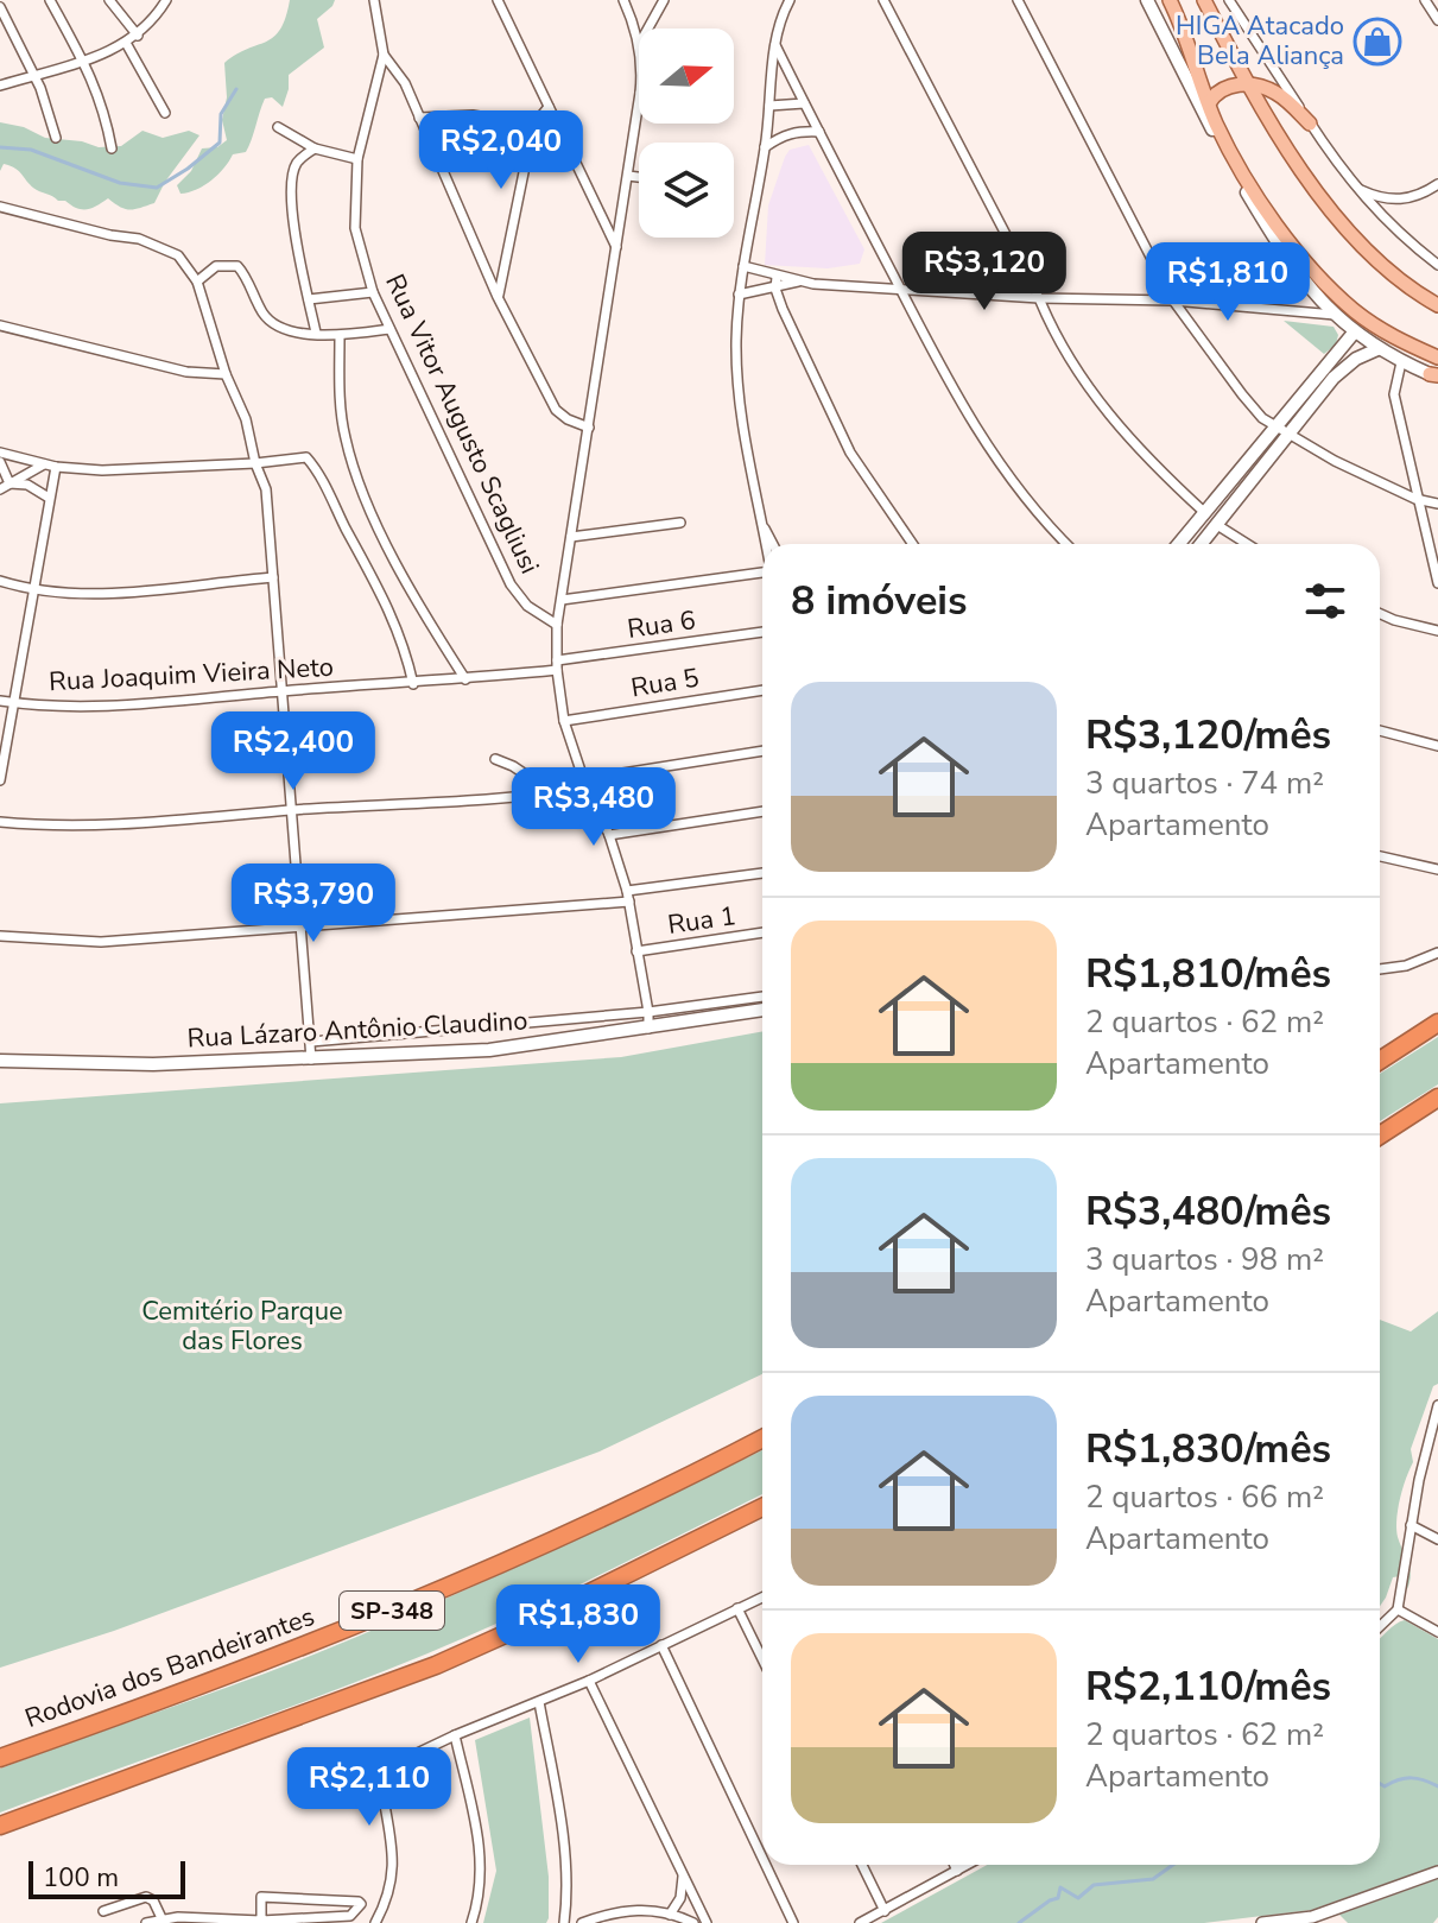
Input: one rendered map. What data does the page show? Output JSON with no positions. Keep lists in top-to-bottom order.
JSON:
{
  "streets": {
    "highway": ["SP-348", "Rodovia dos Bandeirantes"],
    "main road": ["Rua Lázaro Antônio Claudino"],
    "street": [
      "Rua Vitor Augusto Scagliusi",
      "Rua 6",
      "Rua Joaquim Vieira Neto",
      "Rua 5",
      "Rua 1"
    ]
  },
  "crossings": [
    ["Rua 6", "Rua Joaquim Vieira Neto"]
  ],
  "parks": ["Cemitério Parque das Flores"],
  "places": {
    "shop": ["HIGA Atacado Bela Aliança"]
  },
  "scale_bar": "100 m",
  "north": "right",
  "page": {
    "price": [
      "R$2,040",
      "R$3,120",
      "R$1,810",
      "R$2,400",
      "R$3,480",
      "R$3,790",
      "R$1,830",
      "R$2,110"
    ],
    "heading": "8 imóveis",
    "list": [
      {
        "name": "R$3,120/mês",
        "note": "3 quartos · 74 m² · Apartamento"
      },
      {
        "name": "R$1,810/mês",
        "note": "2 quartos · 62 m² · Apartamento"
      },
      {
        "name": "R$3,480/mês",
        "note": "3 quartos · 98 m² · Apartamento"
      },
      {
        "name": "R$1,830/mês",
        "note": "2 quartos · 66 m² · Apartamento"
      },
      {
        "name": "R$2,110/mês",
        "note": "2 quartos · 62 m² · Apartamento"
      }
    ],
    "scale": "100 m"
  }
}
